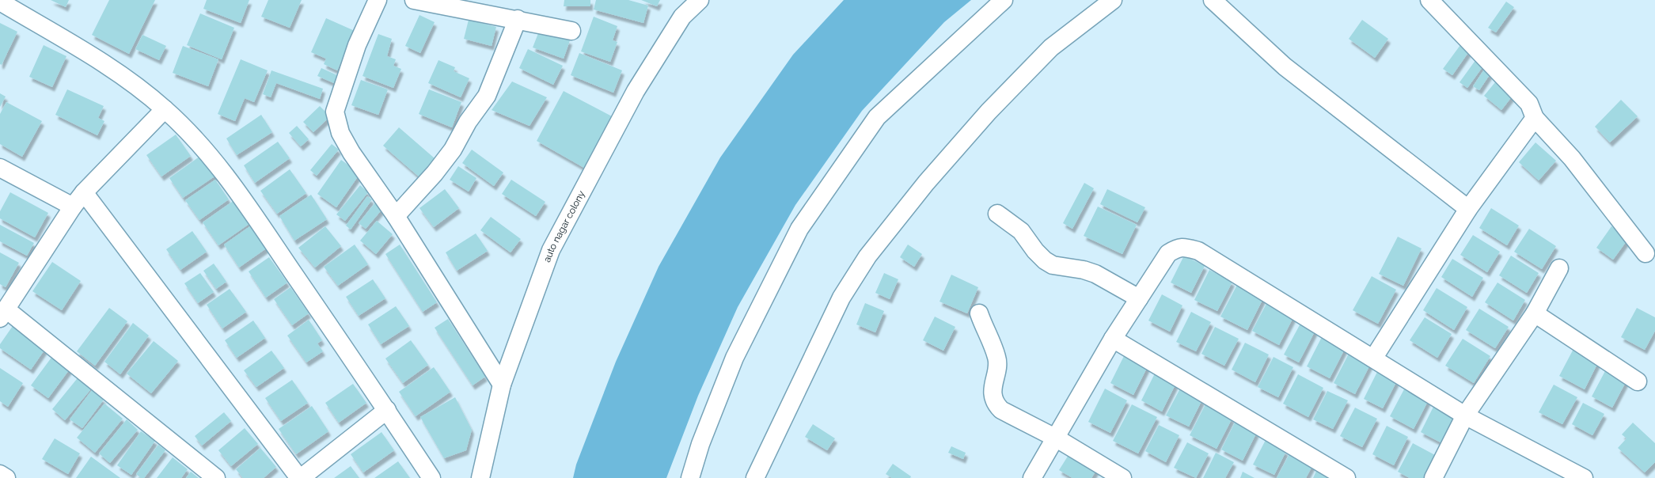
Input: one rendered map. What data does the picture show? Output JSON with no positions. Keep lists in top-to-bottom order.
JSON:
{
  "streets": {
    "street": ["auto nagar colony"]
  }
}
